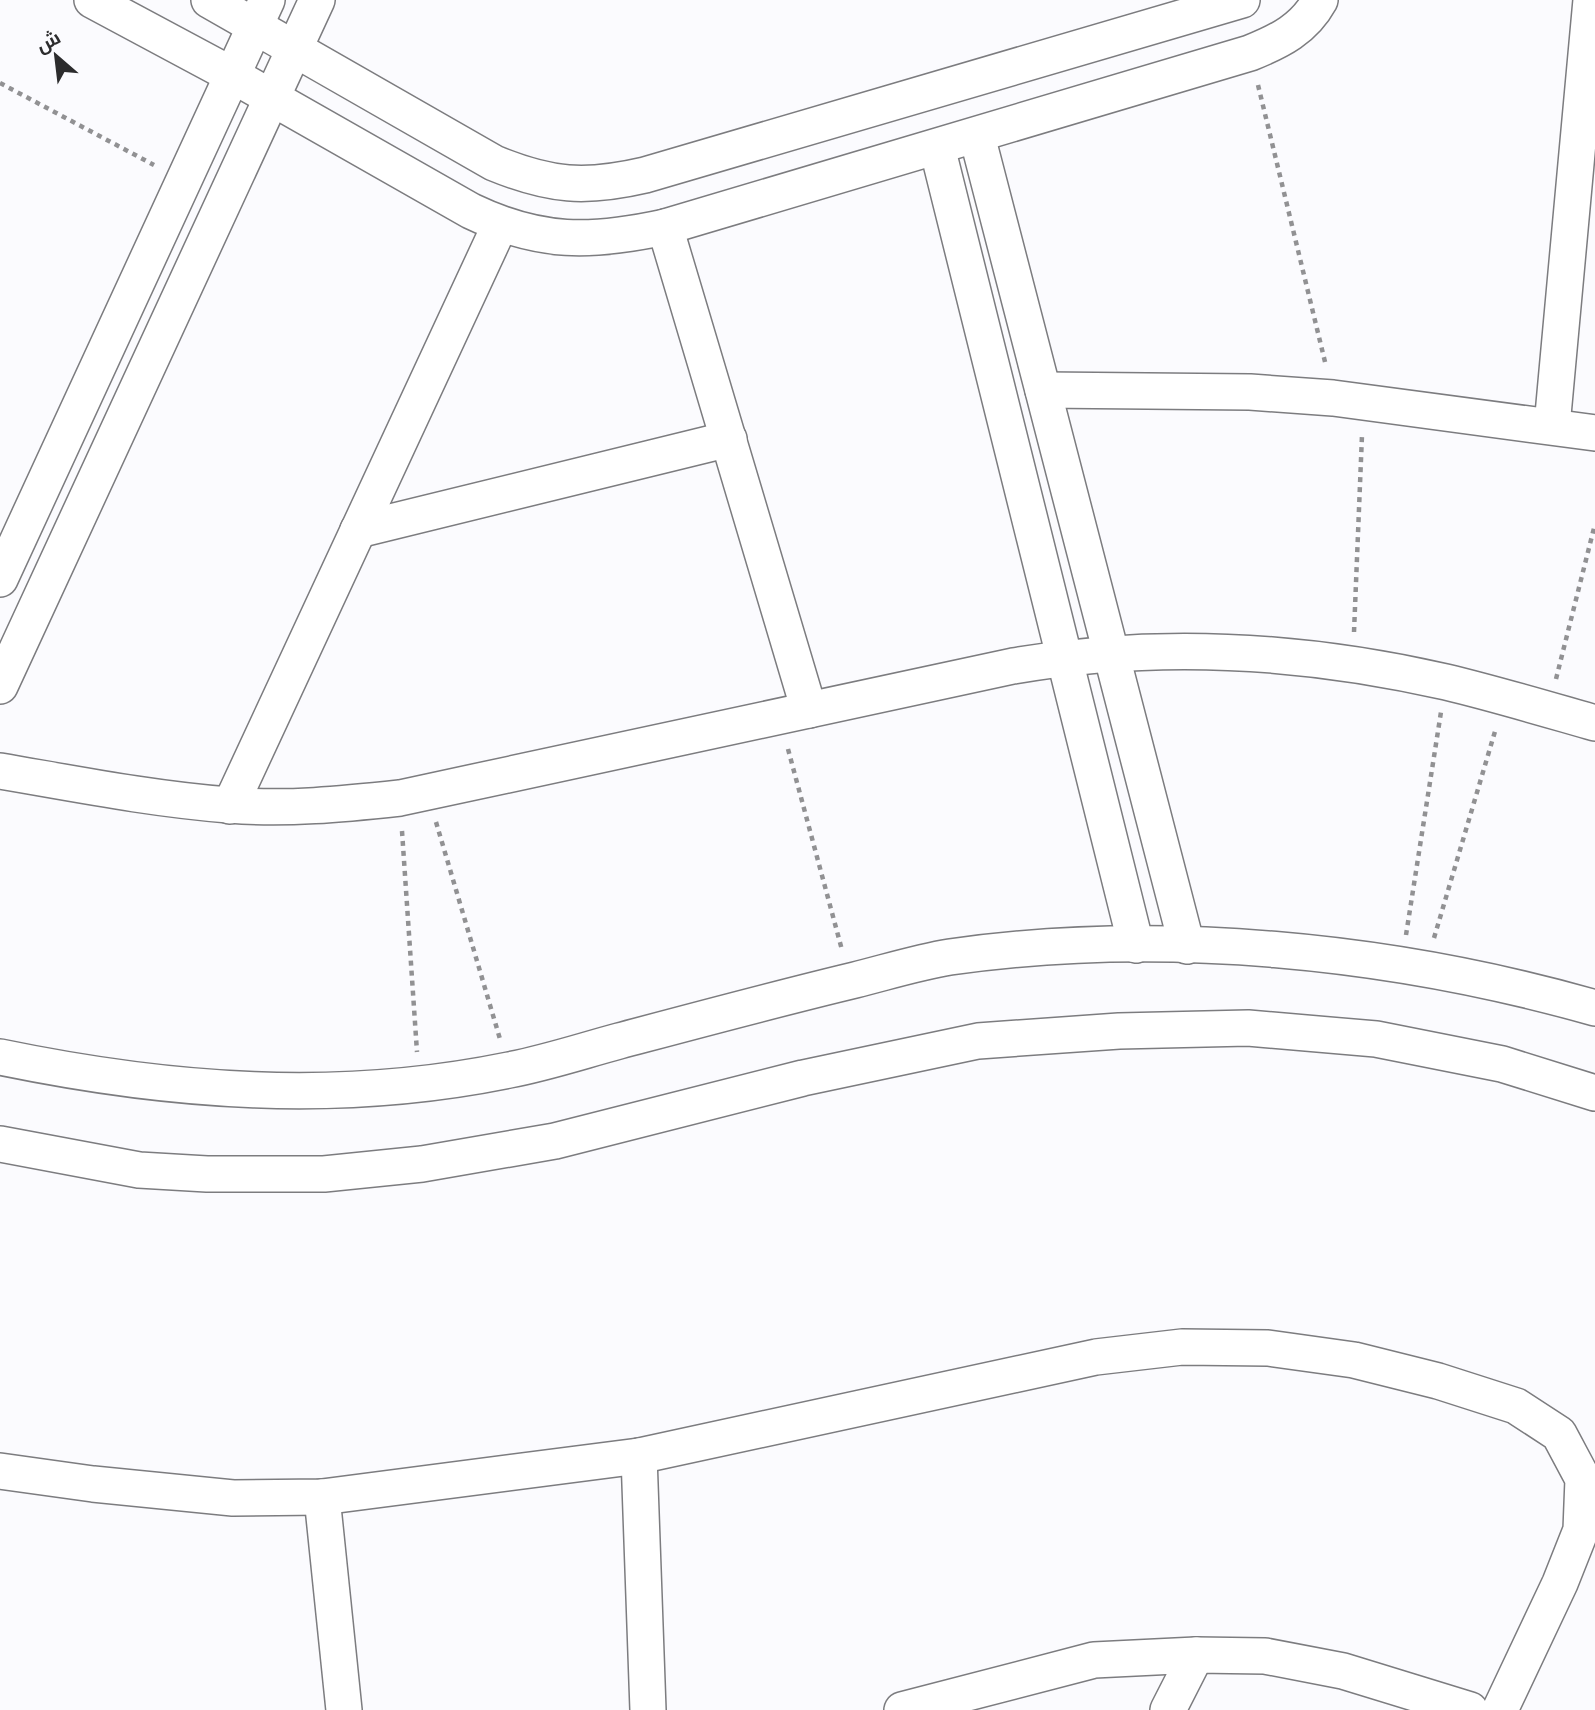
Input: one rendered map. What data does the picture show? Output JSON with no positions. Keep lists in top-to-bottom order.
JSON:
{
  "north": "top left"
}
